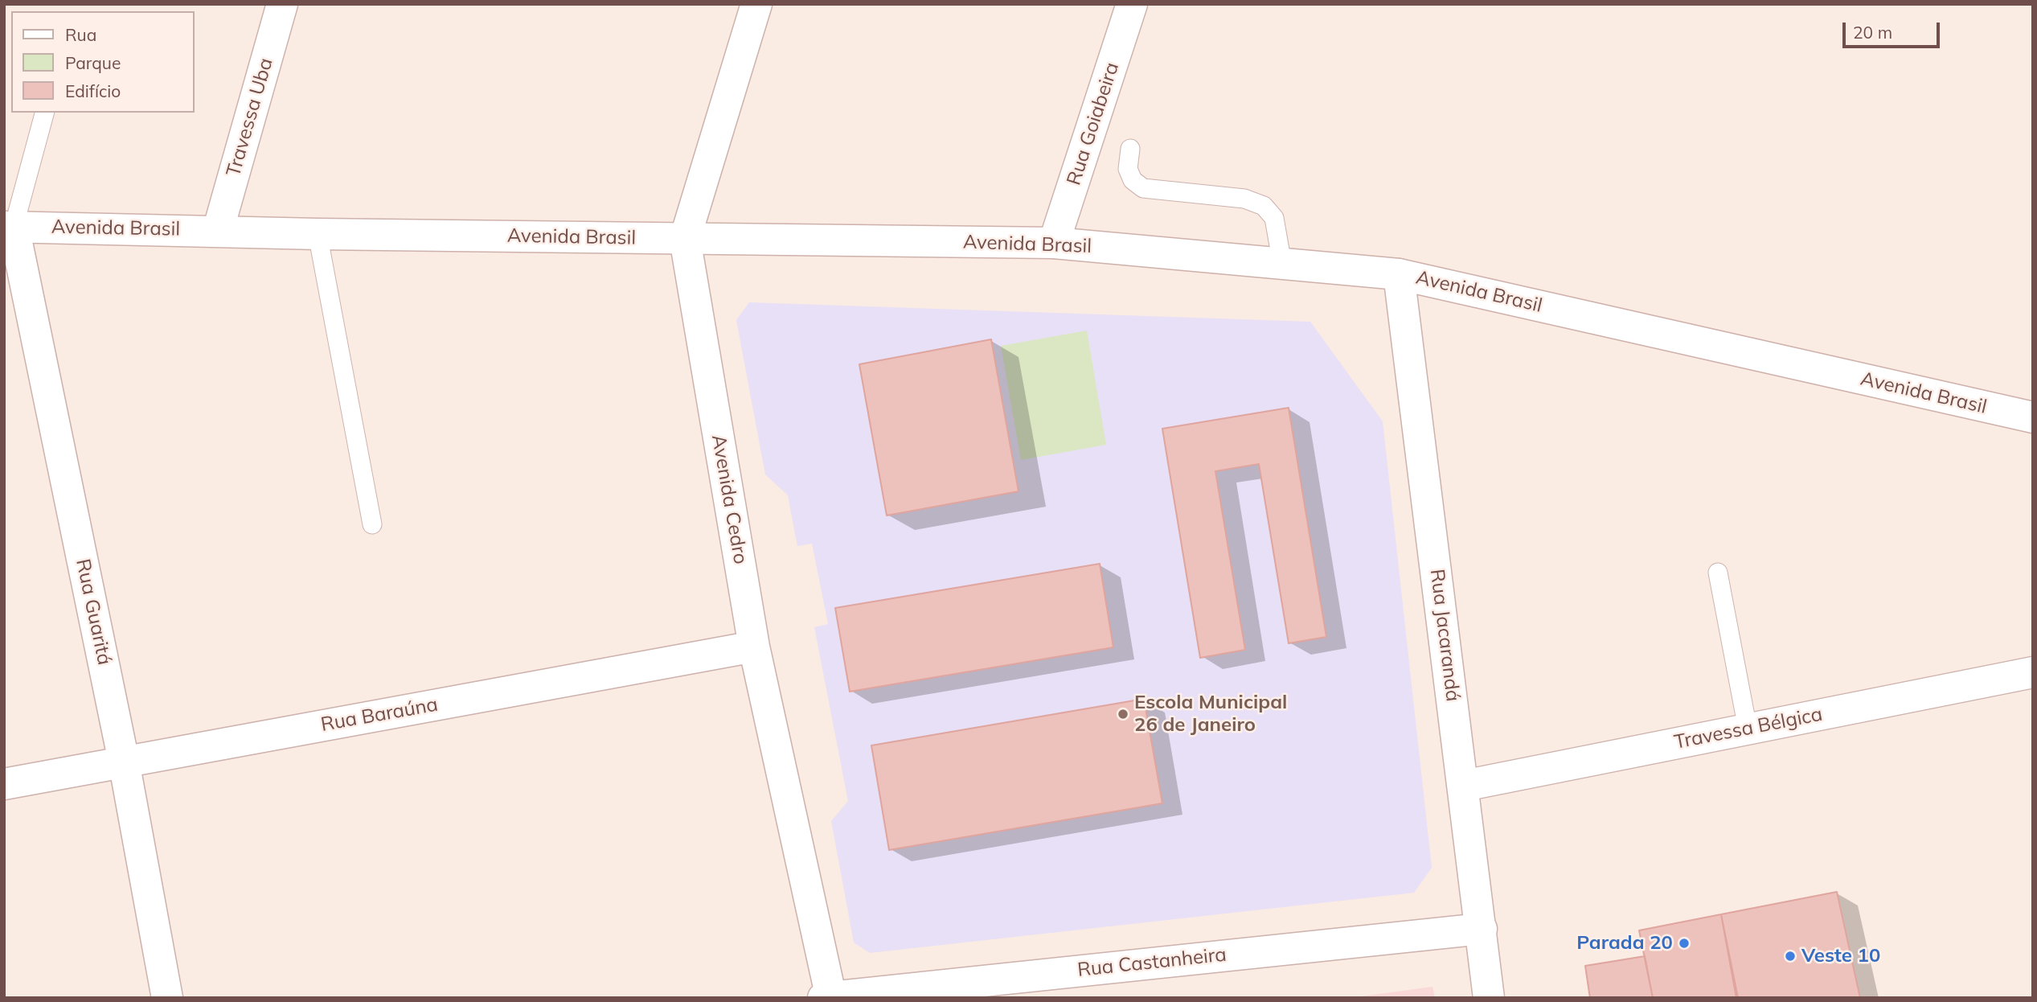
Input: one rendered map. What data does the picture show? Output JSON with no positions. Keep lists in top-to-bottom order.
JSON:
{
  "streets": {
    "street": [
      "Travessa Uba",
      "Rua Goiabeira",
      "Avenida Brasil",
      "Avenida Cedro",
      "Rua Guaritá",
      "Rua Jacarandá",
      "Rua Baraúna",
      "Travessa Bélgica",
      "Rua Castanheira"
    ]
  },
  "crossings": [
    ["Travessa Uba", "Avenida Brasil"],
    ["Rua Goiabeira", "Avenida Brasil"],
    ["Avenida Brasil", "Avenida Cedro"],
    ["Avenida Brasil", "Rua Guaritá"],
    ["Avenida Brasil", "Rua Jacarandá"],
    ["Avenida Cedro", "Rua Baraúna"],
    ["Avenida Cedro", "Rua Castanheira"],
    ["Rua Guaritá", "Rua Baraúna"],
    ["Rua Jacarandá", "Travessa Bélgica"],
    ["Rua Jacarandá", "Rua Castanheira"]
  ],
  "places": ["Escola Municipal 26 de Janeiro", "Parada 20", "Veste 10"],
  "legend": ["Rua", "Parque", "Edifício"],
  "scale_bar": "20 m"
}
